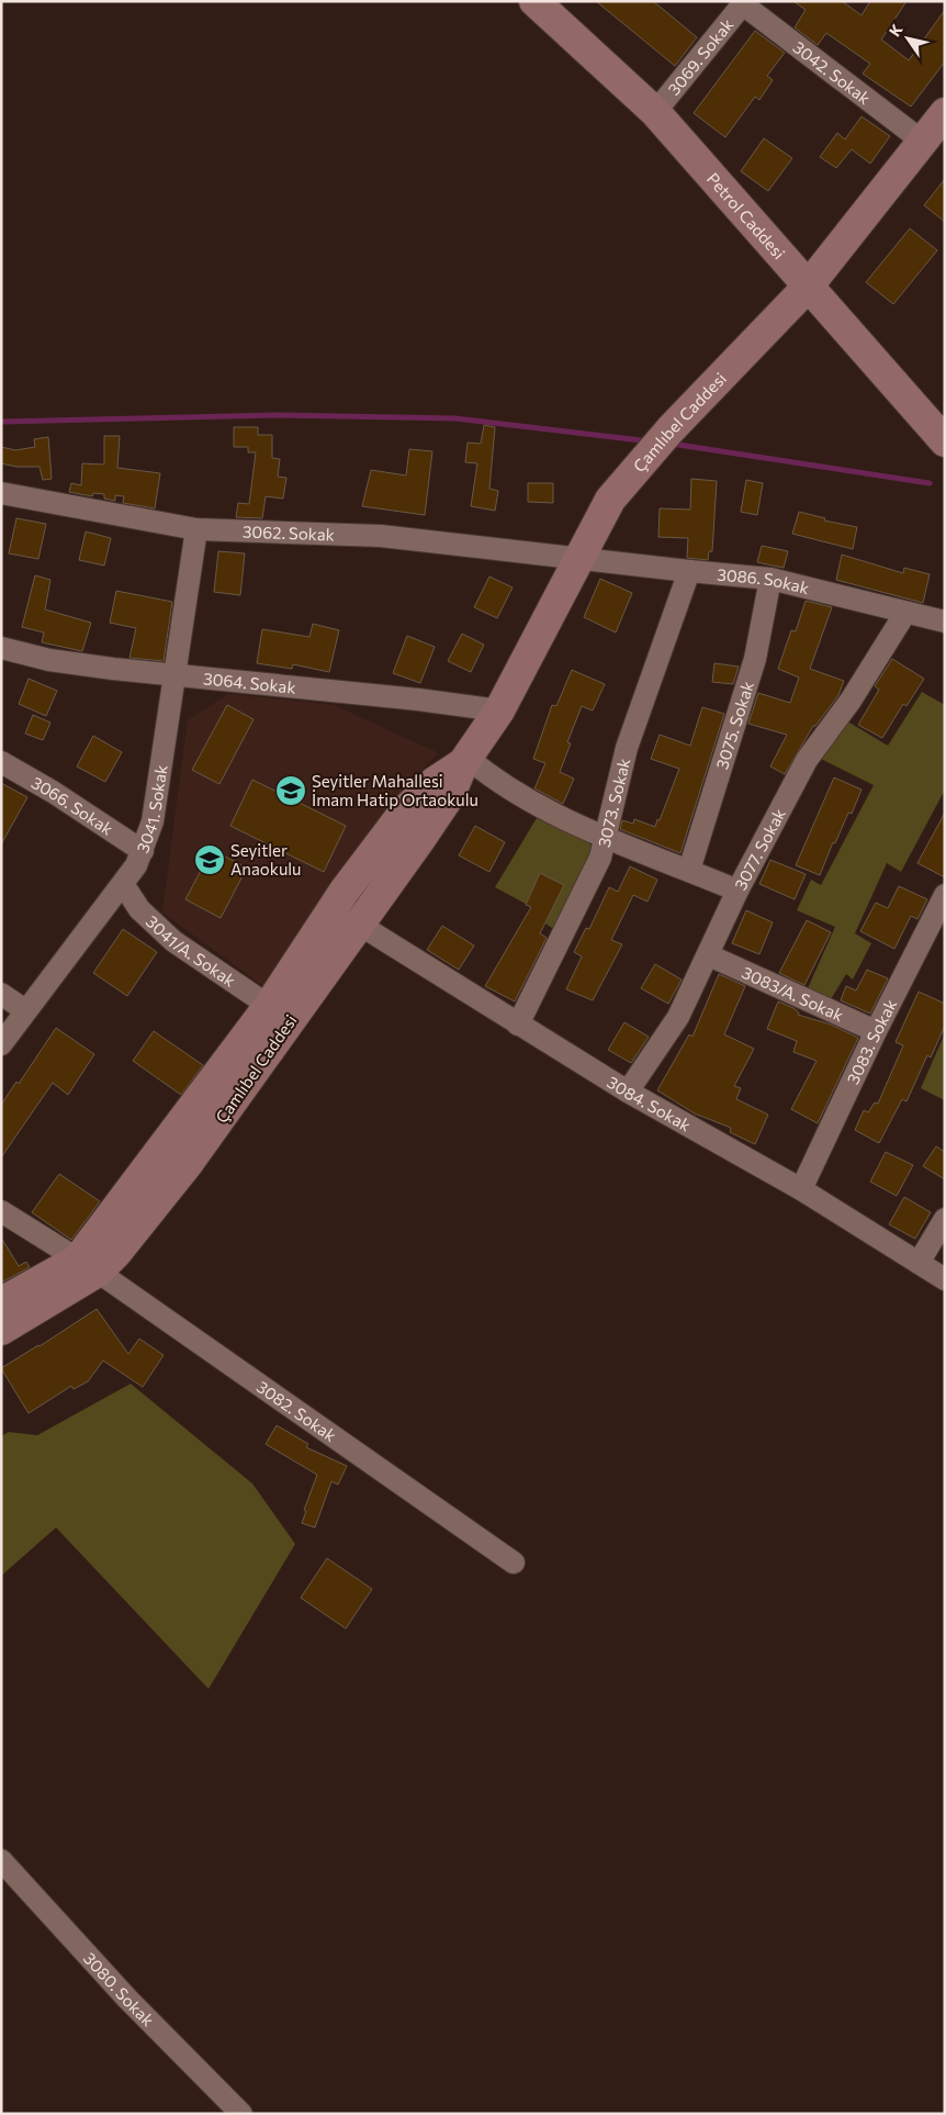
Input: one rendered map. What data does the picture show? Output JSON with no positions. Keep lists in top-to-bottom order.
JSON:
{
  "streets": {
    "street": [
      "3069. Sokak",
      "3042. Sokak",
      "Petrol Caddesi",
      "Çamlıbel Caddesi",
      "3062. Sokak",
      "3086. Sokak",
      "3064. Sokak",
      "3075. Sokak",
      "3073. Sokak",
      "3066. Sokak",
      "3041. Sokak",
      "3077. Sokak",
      "3041/A. Sokak",
      "3083/A. Sokak",
      "3083. Sokak",
      "3084. Sokak",
      "3082. Sokak",
      "3080. Sokak"
    ]
  },
  "crossings": [
    ["3069. Sokak", "3042. Sokak"],
    ["3069. Sokak", "Petrol Caddesi"],
    ["3042. Sokak", "Çamlıbel Caddesi"],
    ["Petrol Caddesi", "Çamlıbel Caddesi"],
    ["Çamlıbel Caddesi", "3062. Sokak"],
    ["Çamlıbel Caddesi", "3086. Sokak"],
    ["Çamlıbel Caddesi", "3064. Sokak"],
    ["Çamlıbel Caddesi", "3041/A. Sokak"],
    ["Çamlıbel Caddesi", "3084. Sokak"],
    ["Çamlıbel Caddesi", "3082. Sokak"],
    ["3062. Sokak", "3086. Sokak"],
    ["3062. Sokak", "3041. Sokak"],
    ["3086. Sokak", "3075. Sokak"],
    ["3086. Sokak", "3073. Sokak"],
    ["3086. Sokak", "3077. Sokak"],
    ["3064. Sokak", "3041. Sokak"],
    ["3073. Sokak", "3084. Sokak"],
    ["3066. Sokak", "3041. Sokak"],
    ["3041. Sokak", "3041/A. Sokak"],
    ["3077. Sokak", "3083/A. Sokak"],
    ["3077. Sokak", "3084. Sokak"],
    ["3083/A. Sokak", "3083. Sokak"],
    ["3083. Sokak", "3084. Sokak"]
  ],
  "places": {
    "school or university": ["Seyitler Mahallesi İmam Hatip Ortaokulu", "Seyitler Anaokulu"]
  },
  "north": "top left"
}
